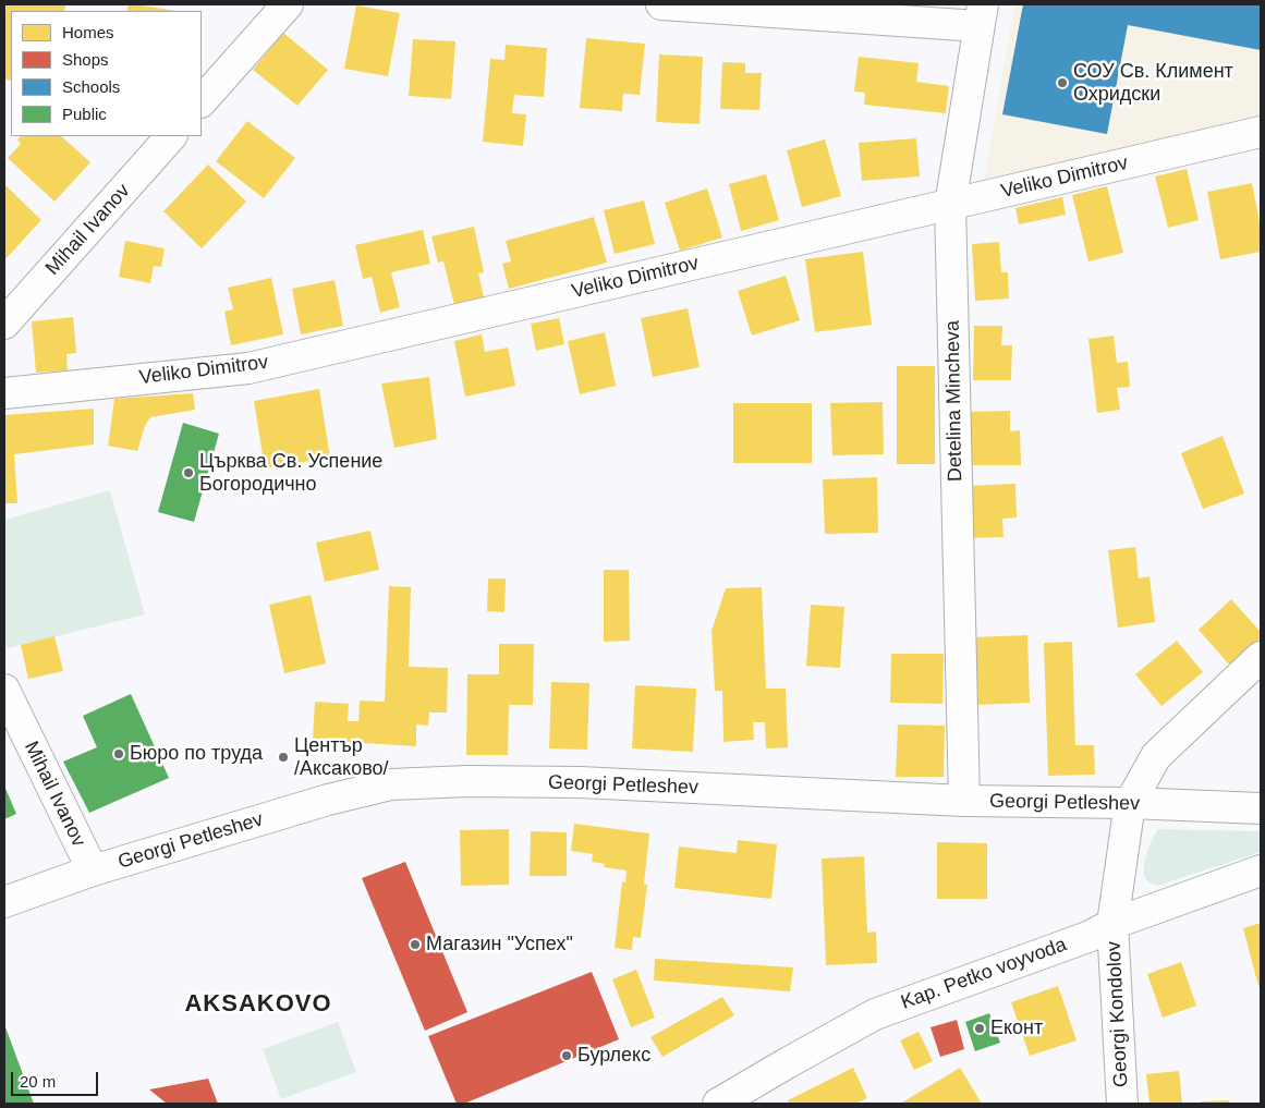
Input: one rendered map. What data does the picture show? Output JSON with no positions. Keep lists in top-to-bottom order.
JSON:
{
  "streets": {
    "street": [
      "Veliko Dimitrov",
      "Mihail Ivanov",
      "Detelina Mincheva",
      "Georgi Petleshev",
      "Kap. Petko voyvoda",
      "Georgi Kondolov"
    ]
  },
  "crossings": [
    ["Veliko Dimitrov", "Detelina Mincheva"],
    ["Mihail Ivanov", "Georgi Petleshev"],
    ["Detelina Mincheva", "Georgi Petleshev"],
    ["Georgi Petleshev", "Georgi Kondolov"],
    ["Kap. Petko voyvoda", "Georgi Kondolov"]
  ],
  "districts": ["AKSAKOVO"],
  "places": [
    "СОУ Св. Климент Охридски",
    "Църква Св. Успение Богородично",
    "Бюро по труда",
    "Център /Аксаково/",
    "Магазин \"Успех\"",
    "Еконт",
    "Бурлекс"
  ],
  "legend": [
    "Homes",
    "Shops",
    "Schools",
    "Public"
  ],
  "scale_bar": "20 m"
}
